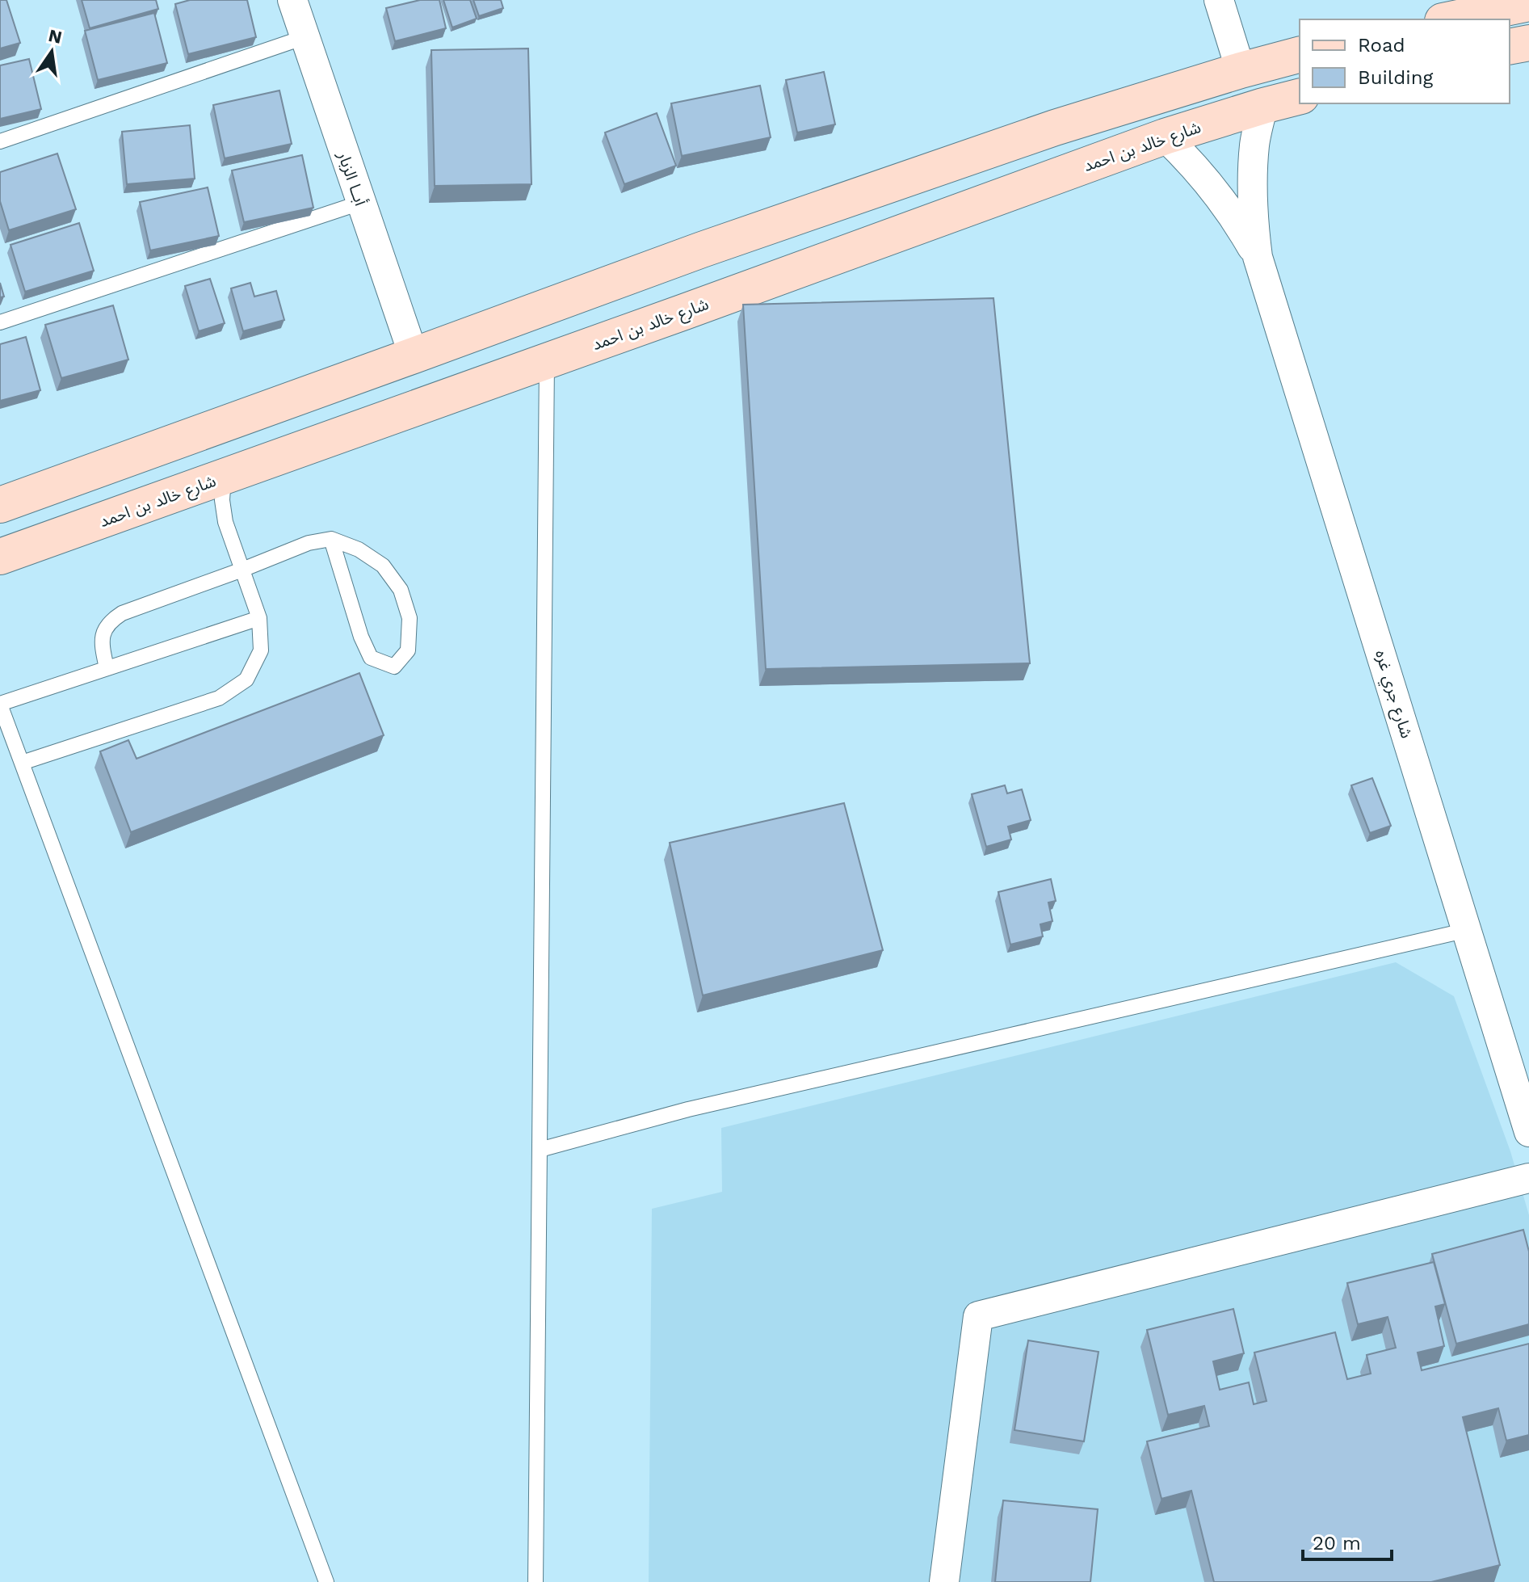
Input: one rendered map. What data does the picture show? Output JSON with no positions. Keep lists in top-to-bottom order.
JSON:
{
  "streets": {
    "main road": ["شارع خالد بن احمد"],
    "street": ["أبــا الزبار", "شارع جري غره"]
  },
  "crossings": [
    ["شارع خالد بن احمد", "شارع جري غره"]
  ],
  "legend": ["Road", "Building"],
  "scale_bar": "20 m",
  "north": "top"
}
